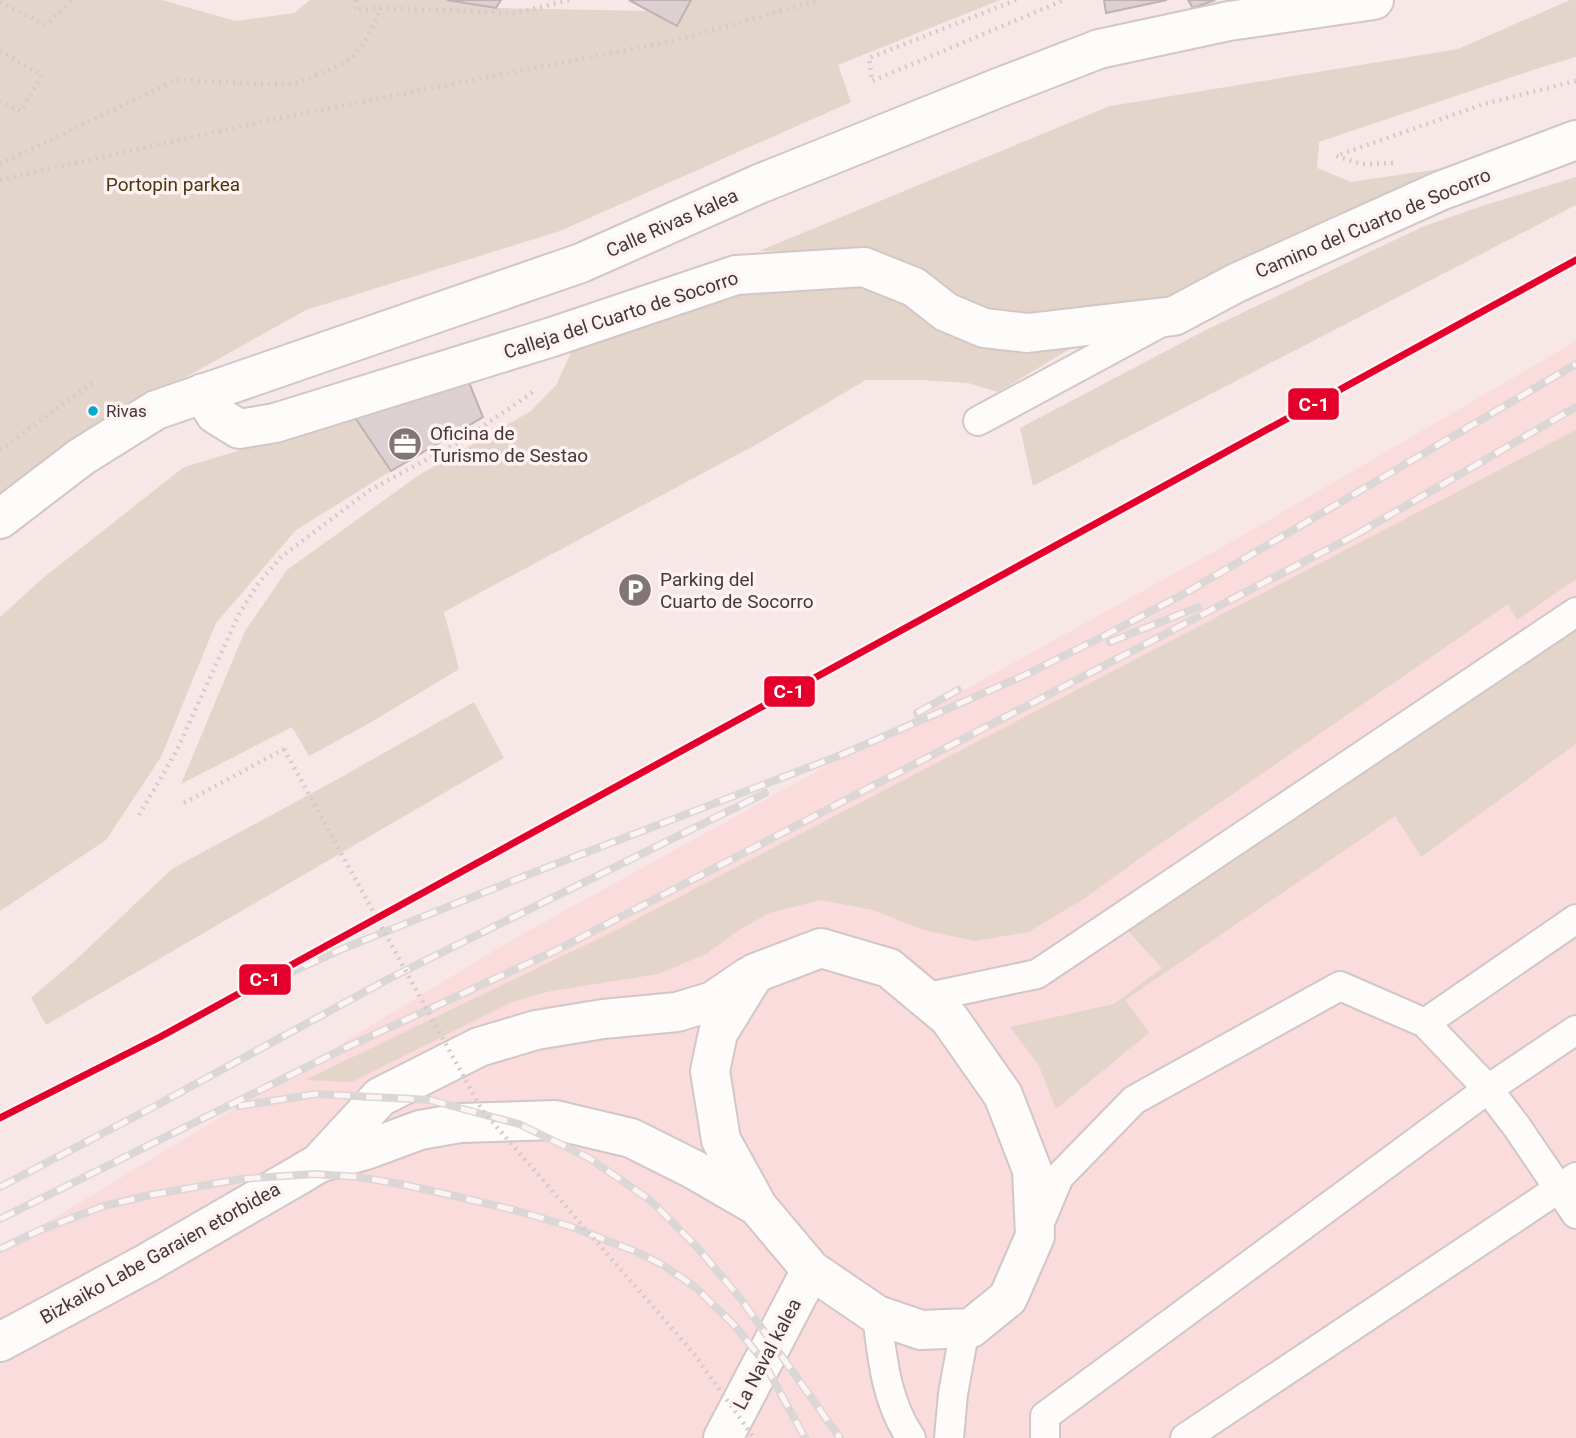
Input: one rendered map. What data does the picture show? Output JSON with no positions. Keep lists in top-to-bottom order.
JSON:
{
  "streets": {
    "street": [
      "Calle Rivas kalea",
      "Camino del Cuarto de Socorro",
      "Calleja del Cuarto de Socorro",
      "Bizkaiko Labe Garaien etorbidea",
      "La Naval kalea"
    ]
  },
  "crossings": [
    ["Calle Rivas kalea", "Calleja del Cuarto de Socorro"],
    ["Camino del Cuarto de Socorro", "Calleja del Cuarto de Socorro"]
  ],
  "parks": ["Portopin parkea"],
  "places": {
    "other": ["Rivas"],
    "office": ["Oficina de Turismo de Sestao"],
    "parking": ["Parking del Cuarto de Socorro"]
  },
  "lines": ["transit line C-1"]
}
